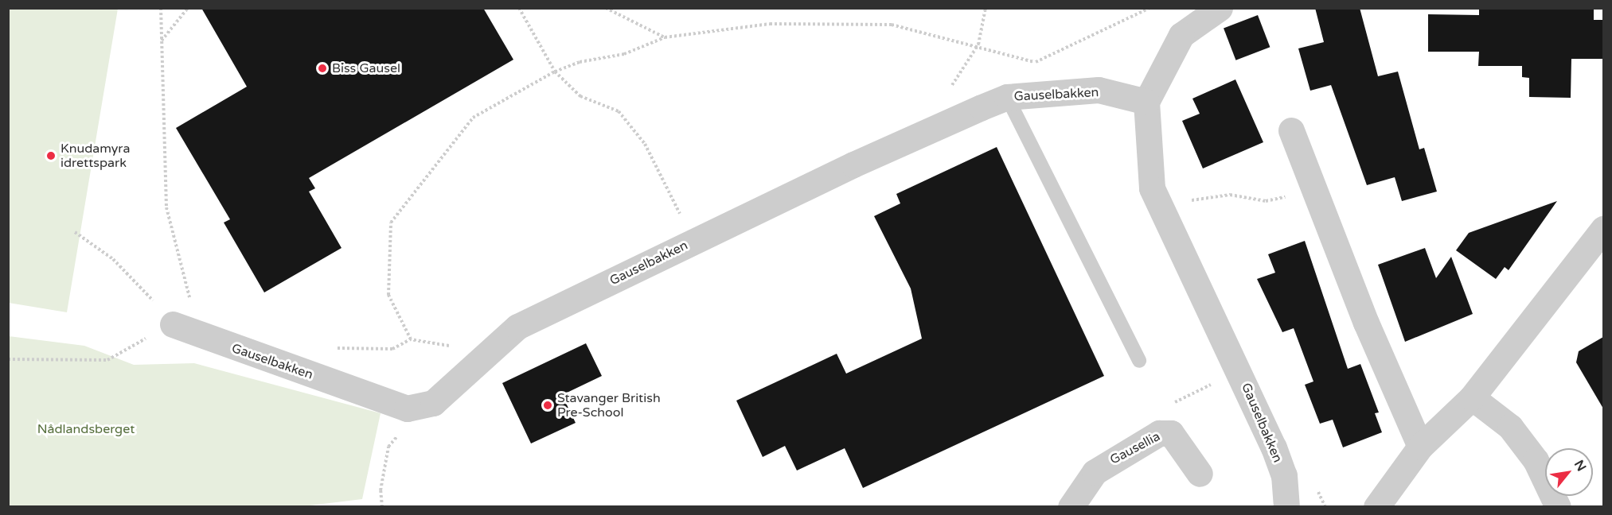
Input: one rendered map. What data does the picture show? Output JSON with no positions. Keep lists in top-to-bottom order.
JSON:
{
  "streets": {
    "street": ["Gauselbakken", "Gausellia"]
  },
  "parks": ["Nådlandsberget"],
  "places": ["Biss Gausel", "Knudamyra idrettspark", "Stavanger British Pre-School"],
  "north": "top right"
}
